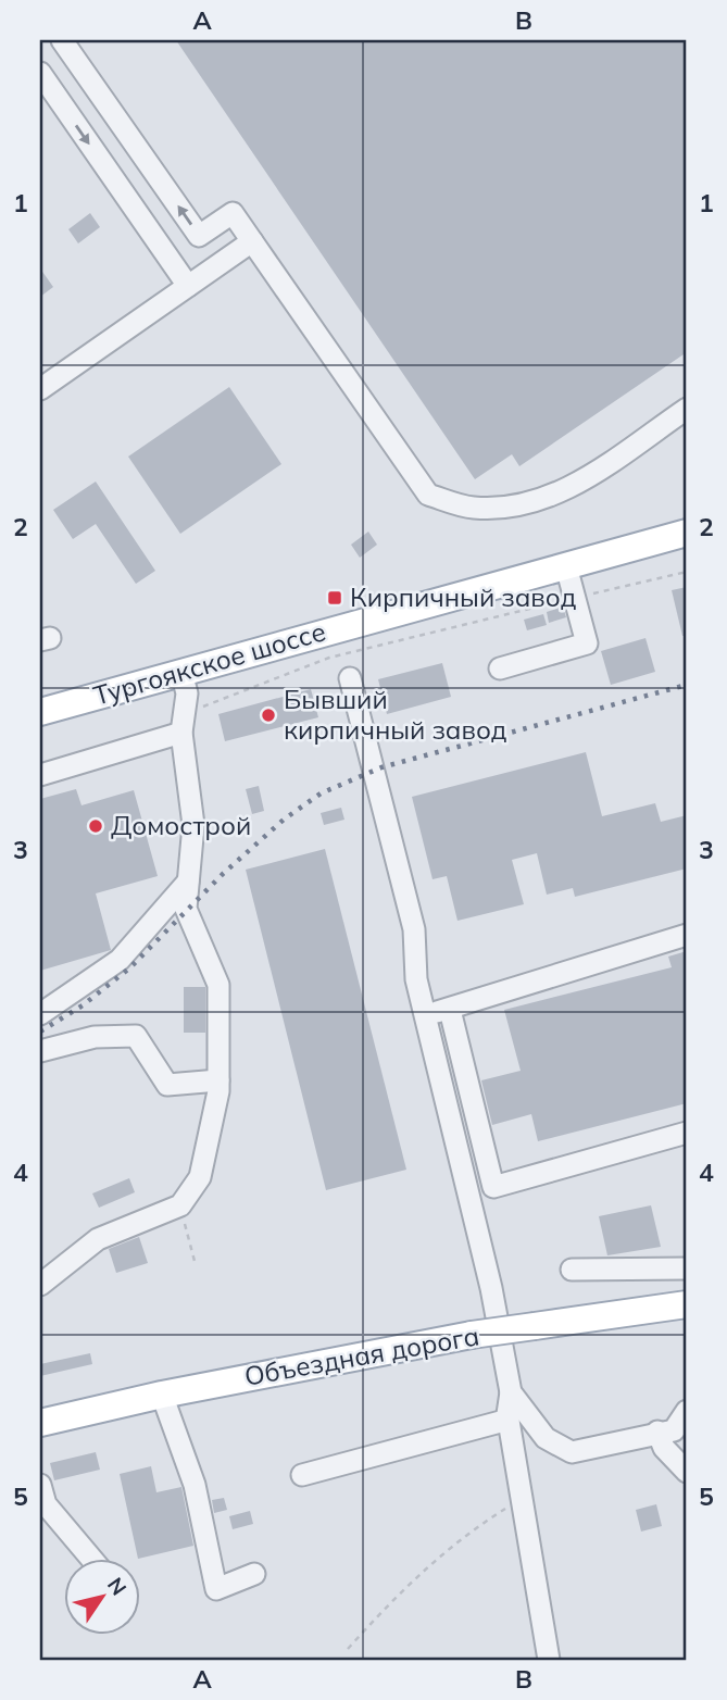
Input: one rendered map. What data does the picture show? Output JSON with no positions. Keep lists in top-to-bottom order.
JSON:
{
  "streets": {
    "main road": ["Тургоякское шоссе", "Объездная дорога"]
  },
  "places": {
    "transit": ["Кирпичный завод"],
    "other": ["Бывший кирпичный завод", "Домострой"]
  },
  "north": "top right",
  "grid": {
    "columns": ["A", "B"],
    "rows": [
      "1",
      "2",
      "3",
      "4",
      "5"
    ]
  }
}
